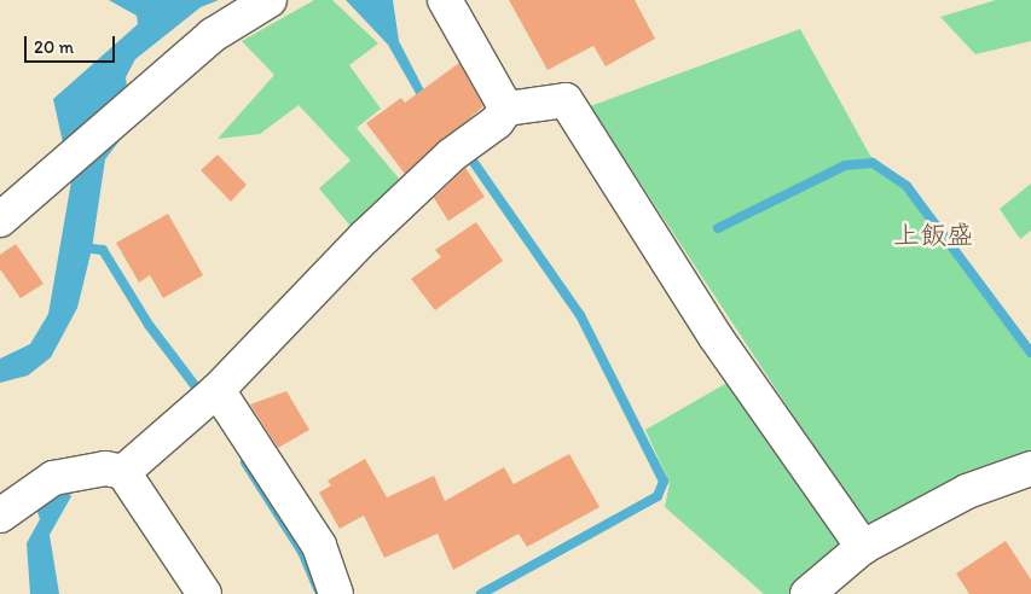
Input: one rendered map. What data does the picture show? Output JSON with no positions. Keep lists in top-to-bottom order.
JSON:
{
  "districts": ["上飯盛"],
  "scale_bar": "20 m"
}
